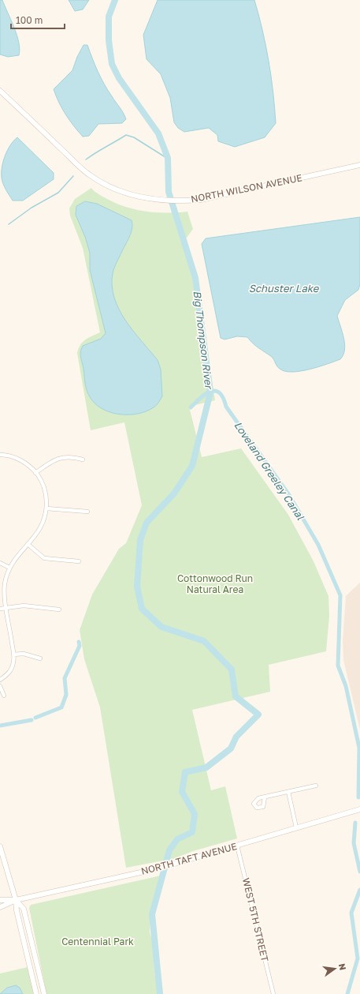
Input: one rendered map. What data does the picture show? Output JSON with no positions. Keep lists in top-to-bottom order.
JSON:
{
  "streets": {
    "main road": ["NORTH WILSON AVENUE", "NORTH TAFT AVENUE"],
    "street": ["WEST 5TH STREET"]
  },
  "crossings": [
    ["NORTH TAFT AVENUE", "WEST 5TH STREET"]
  ],
  "water": ["Schuster Lake", "Big Thompson River", "Loveland Greeley Canal"],
  "parks": ["Cottonwood Run Natural Area", "Centennial Park"],
  "scale_bar": "100 m",
  "north": "right"
}
